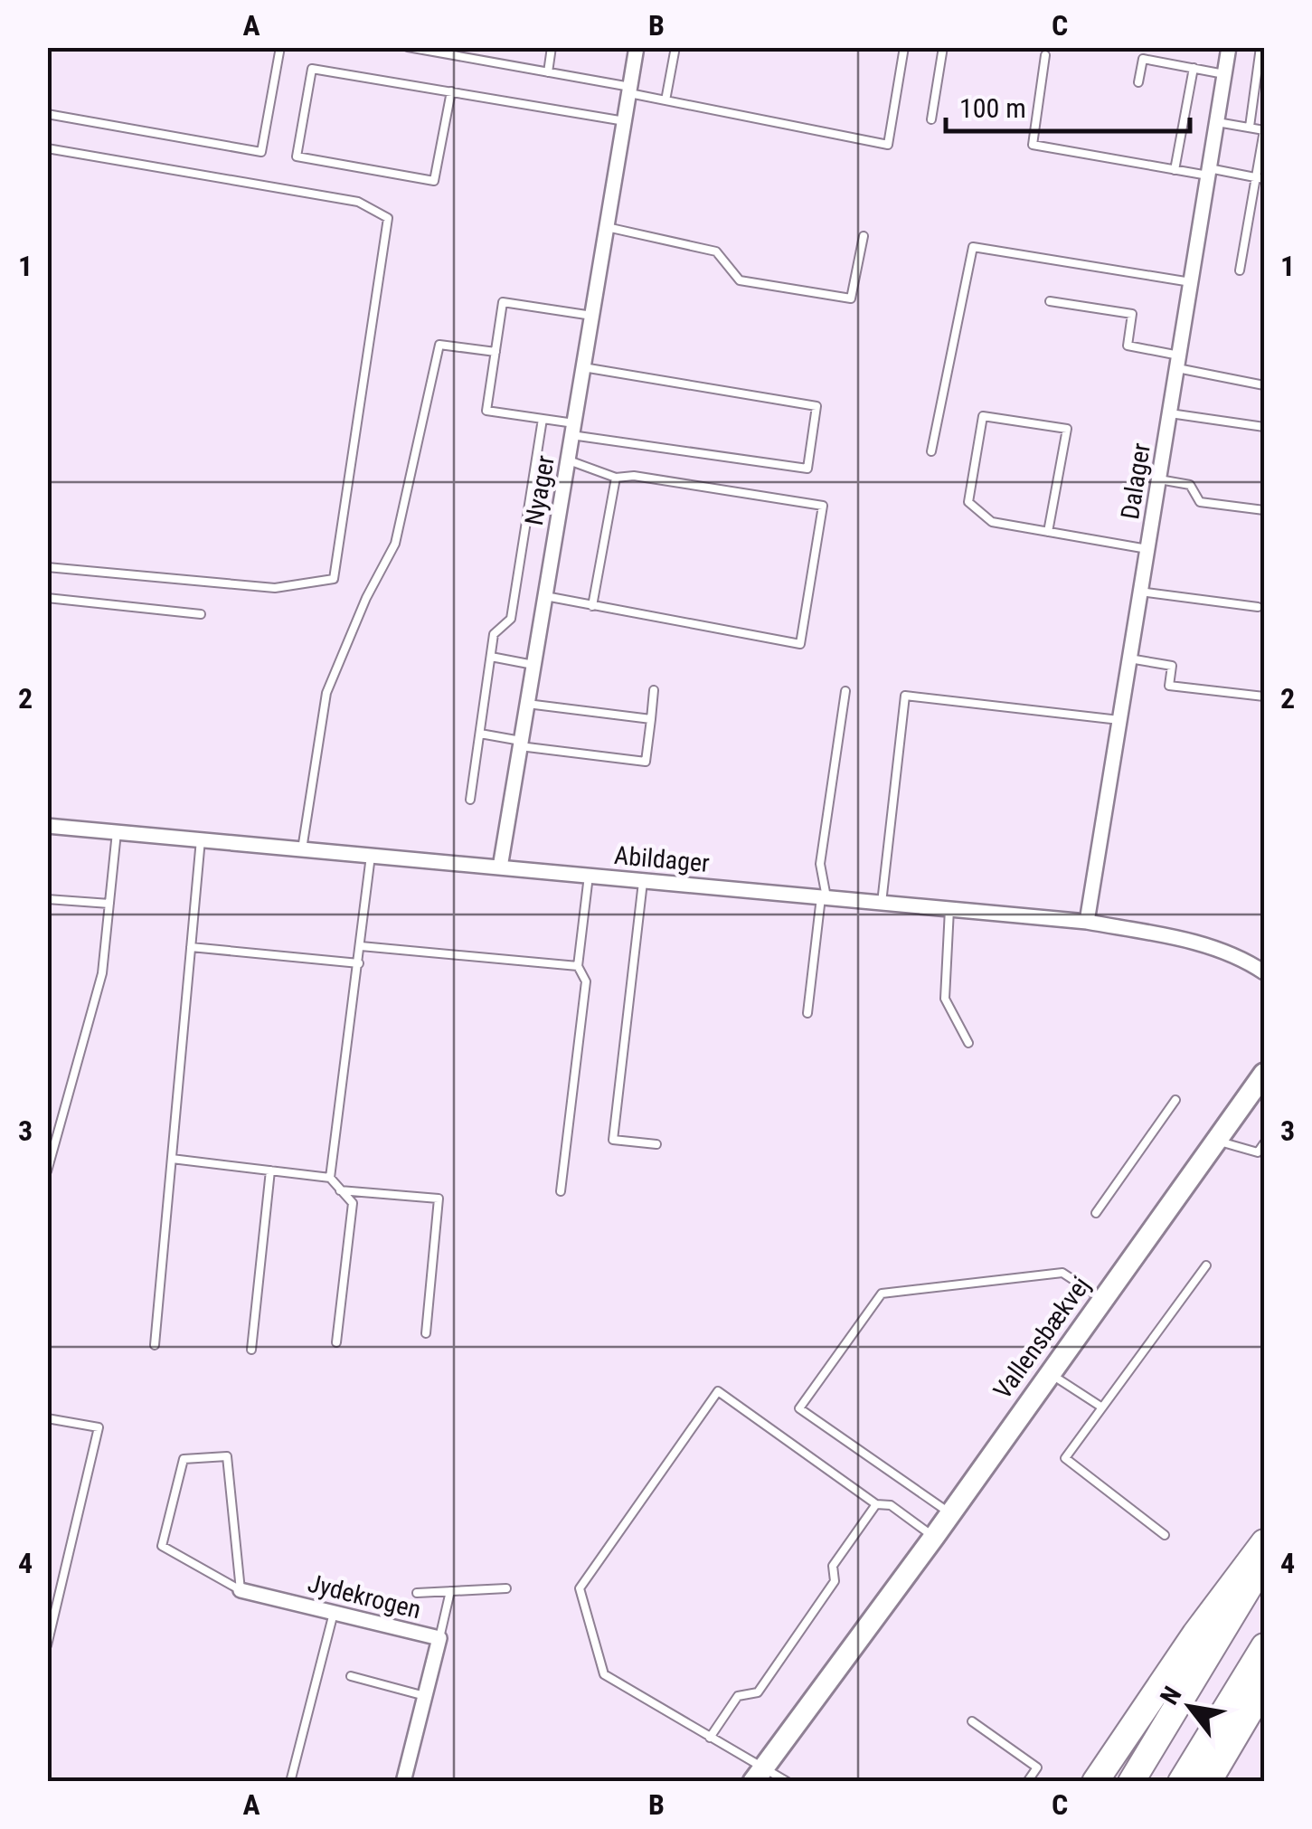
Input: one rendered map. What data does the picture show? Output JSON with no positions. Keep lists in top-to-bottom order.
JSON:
{
  "streets": {
    "street": [
      "Dalager",
      "Nyager",
      "Abildager",
      "Vallensbækvej",
      "Jydekrogen"
    ]
  },
  "crossings": [
    ["Dalager", "Abildager"],
    ["Nyager", "Abildager"]
  ],
  "scale_bar": "100 m",
  "north": "top left",
  "grid": {
    "columns": ["A", "B", "C"],
    "rows": [
      "1",
      "2",
      "3",
      "4"
    ]
  }
}
